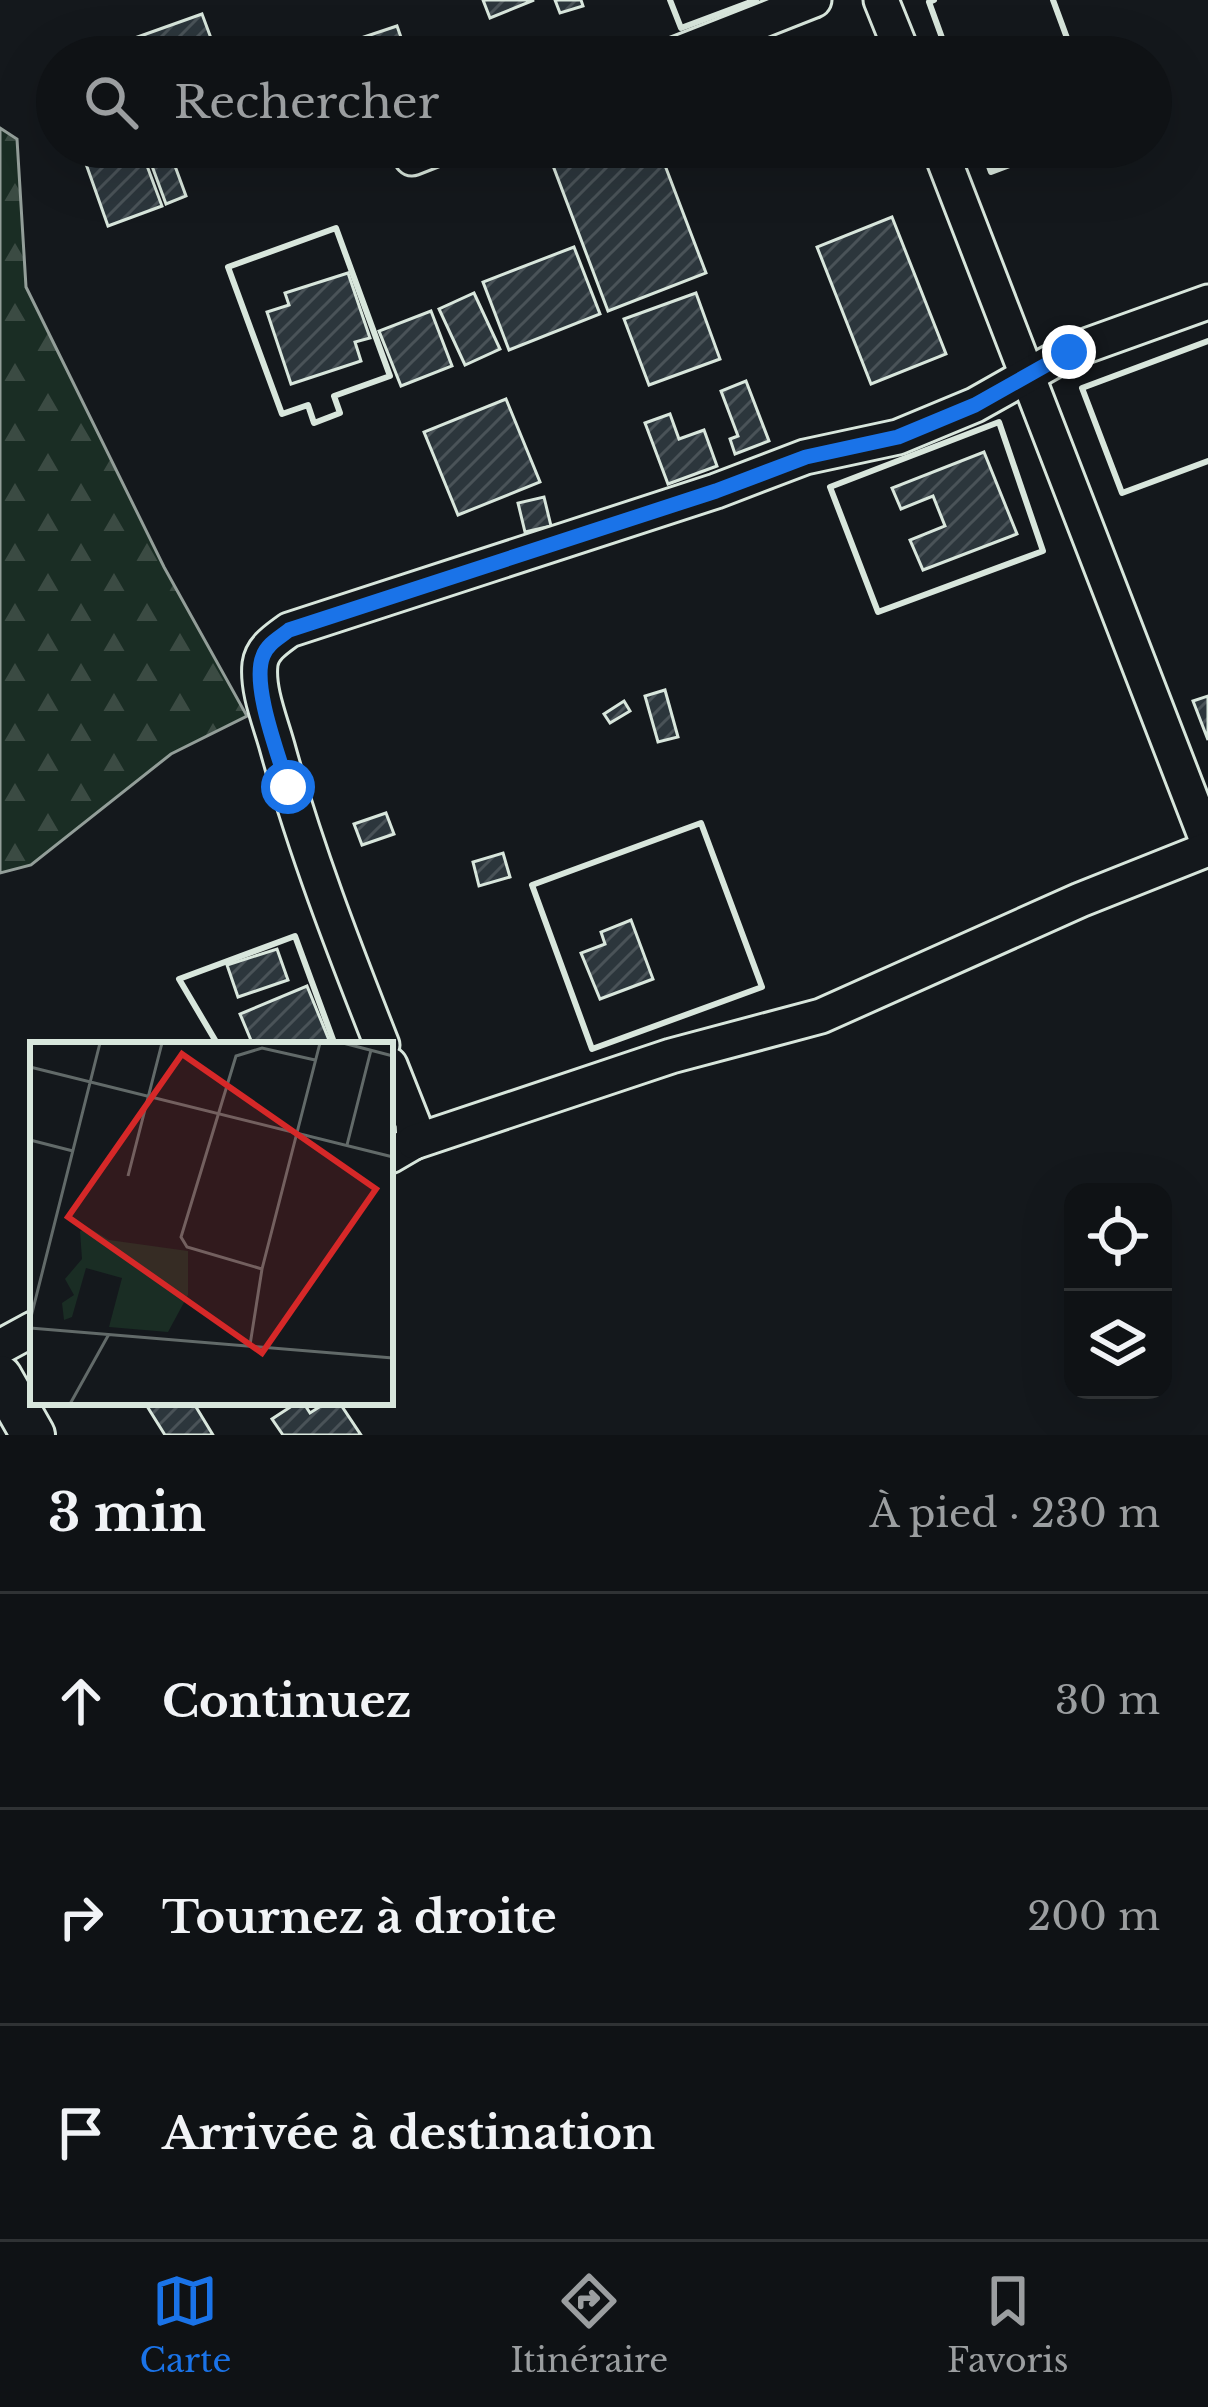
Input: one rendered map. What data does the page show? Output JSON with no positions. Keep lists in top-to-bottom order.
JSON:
{
  "page": {
    "search": "Rechercher",
    "heading": ["3 min", "À pied · 230 m"],
    "list": [
      ["Continuez", "30 m"],
      ["Tournez à droite", "200 m"],
      "Arrivée à destination"
    ],
    "nav": ["Carte", "Itinéraire", "Favoris"]
  }
}
